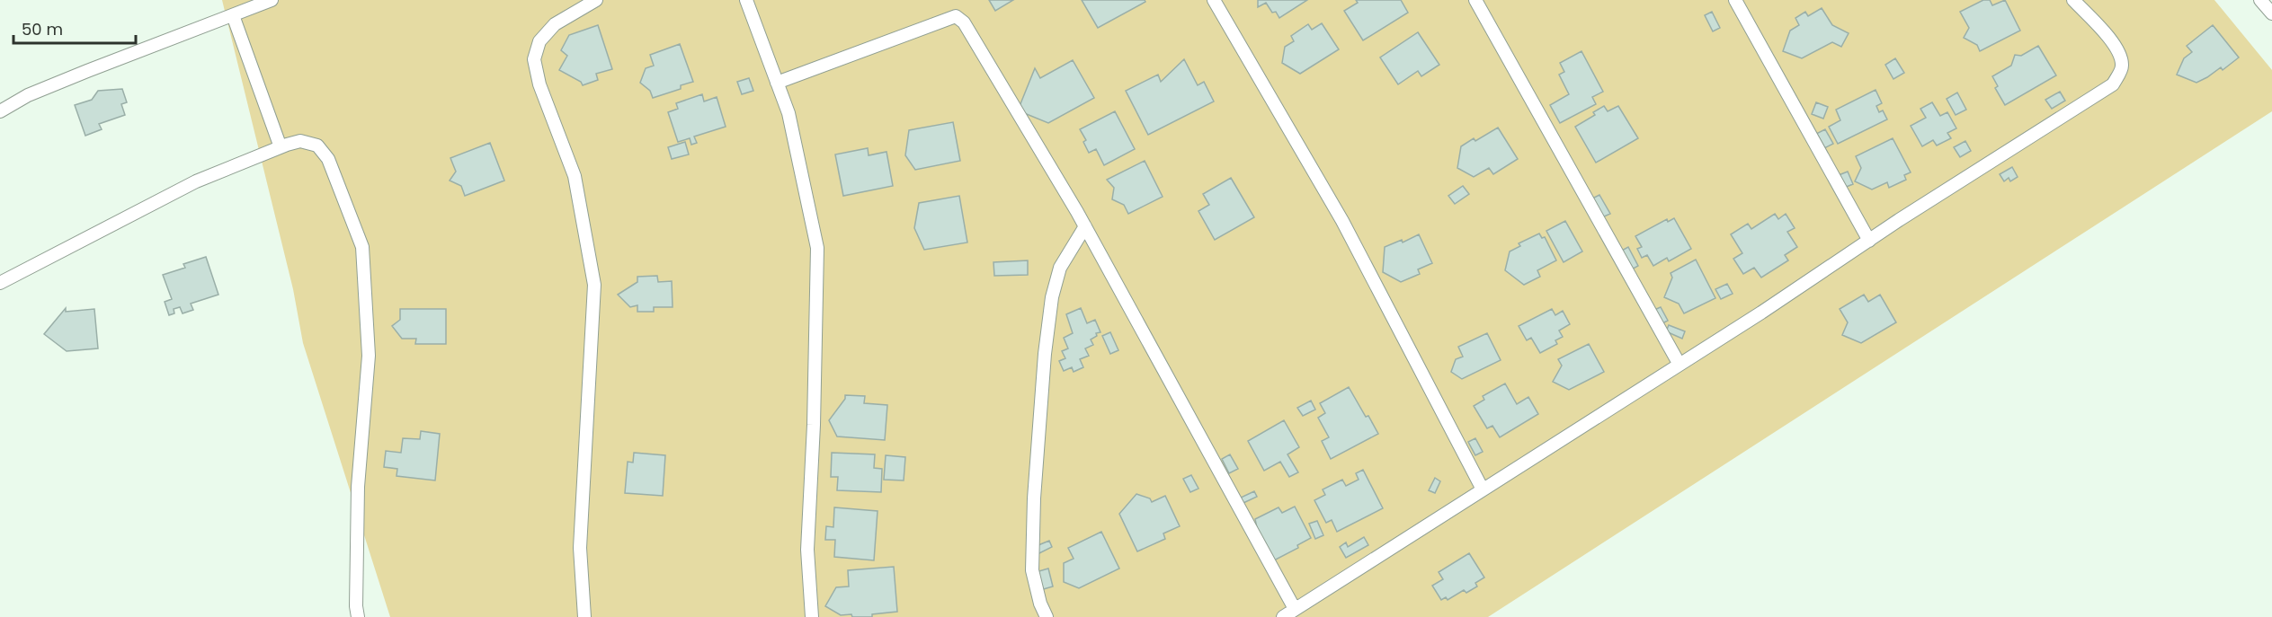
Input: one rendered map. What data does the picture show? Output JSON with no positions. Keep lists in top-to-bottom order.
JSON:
{
  "scale_bar": "50 m"
}
